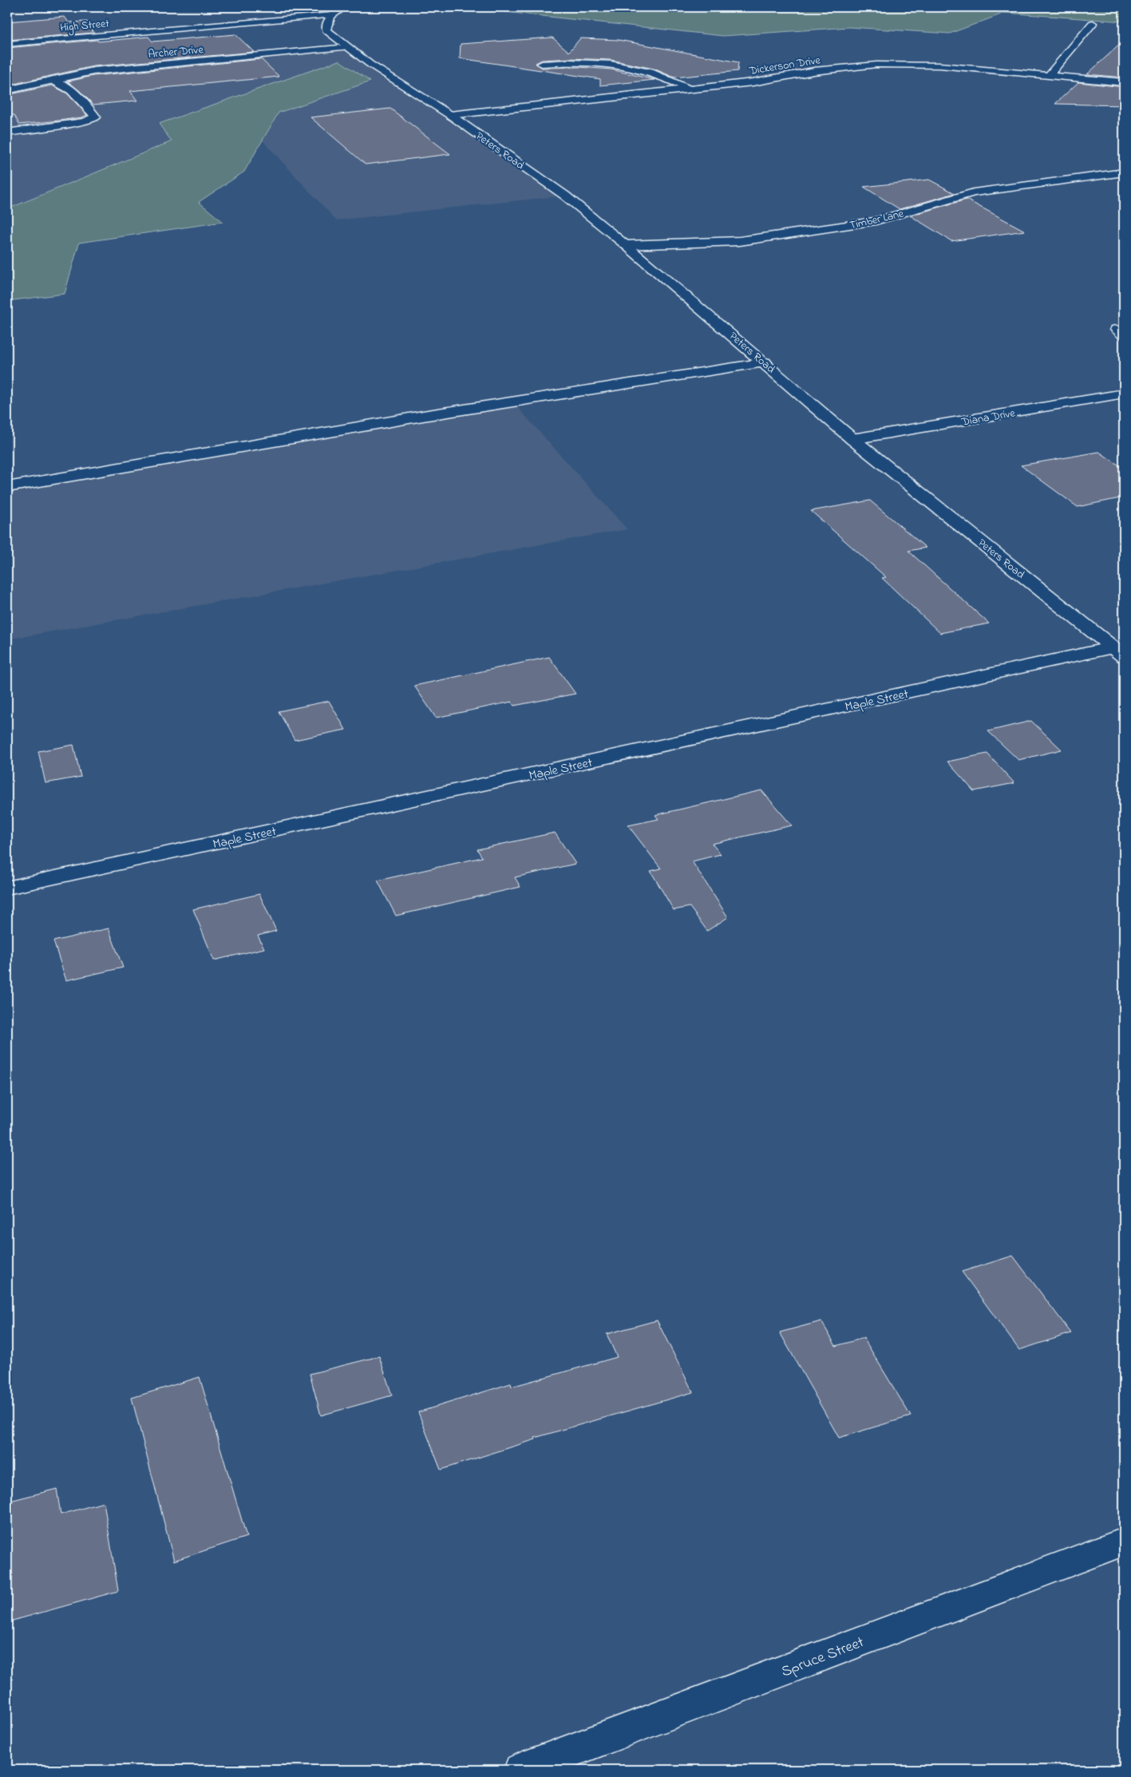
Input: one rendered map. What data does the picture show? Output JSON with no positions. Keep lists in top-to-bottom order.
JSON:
{
  "streets": {
    "street": [
      "High Street",
      "Archer Drive",
      "Dickerson Drive",
      "Peters Road",
      "Timber Lane",
      "Diana Drive",
      "Maple Street",
      "Spruce Street"
    ]
  },
  "crossings": [
    ["High Street", "Peters Road"],
    ["Archer Drive", "Peters Road"],
    ["Dickerson Drive", "Peters Road"],
    ["Peters Road", "Timber Lane"],
    ["Peters Road", "Diana Drive"],
    ["Peters Road", "Maple Street"]
  ]
}
